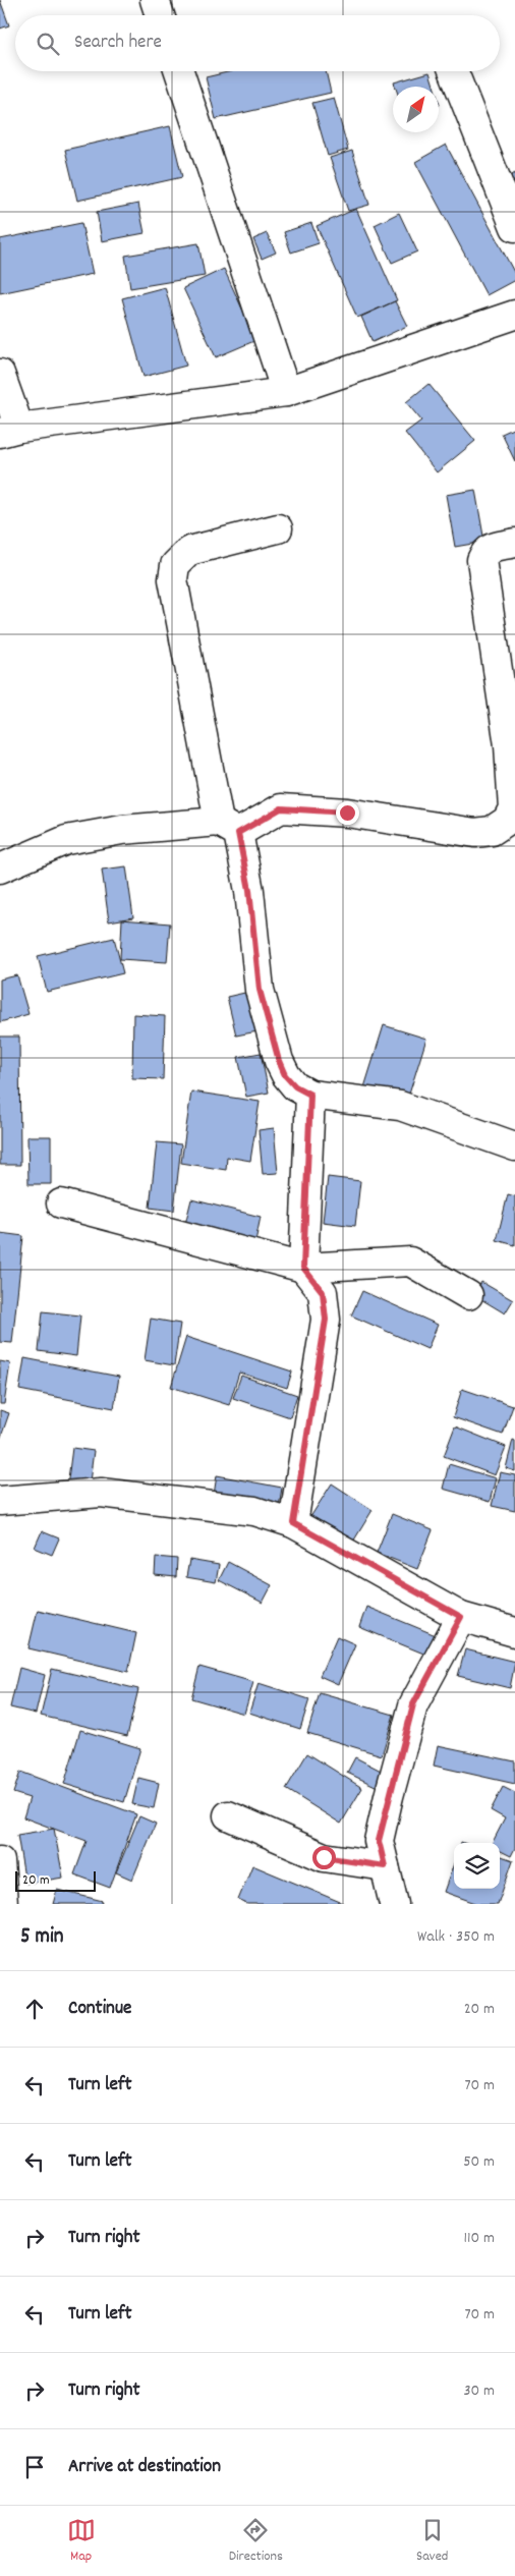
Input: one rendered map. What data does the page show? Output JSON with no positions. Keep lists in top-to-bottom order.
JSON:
{
  "scale_bar": "20 m",
  "north": "top right",
  "page": {
    "search": "Search here",
    "scale": "20 m",
    "heading": ["5 min", "Walk · 350 m"],
    "list": [
      ["Continue", "20 m"],
      ["Turn left", "70 m"],
      ["Turn left", "50 m"],
      ["Turn right", "110 m"],
      ["Turn left", "70 m"],
      ["Turn right", "30 m"],
      "Arrive at destination"
    ],
    "nav": ["Map", "Directions", "Saved"]
  }
}
